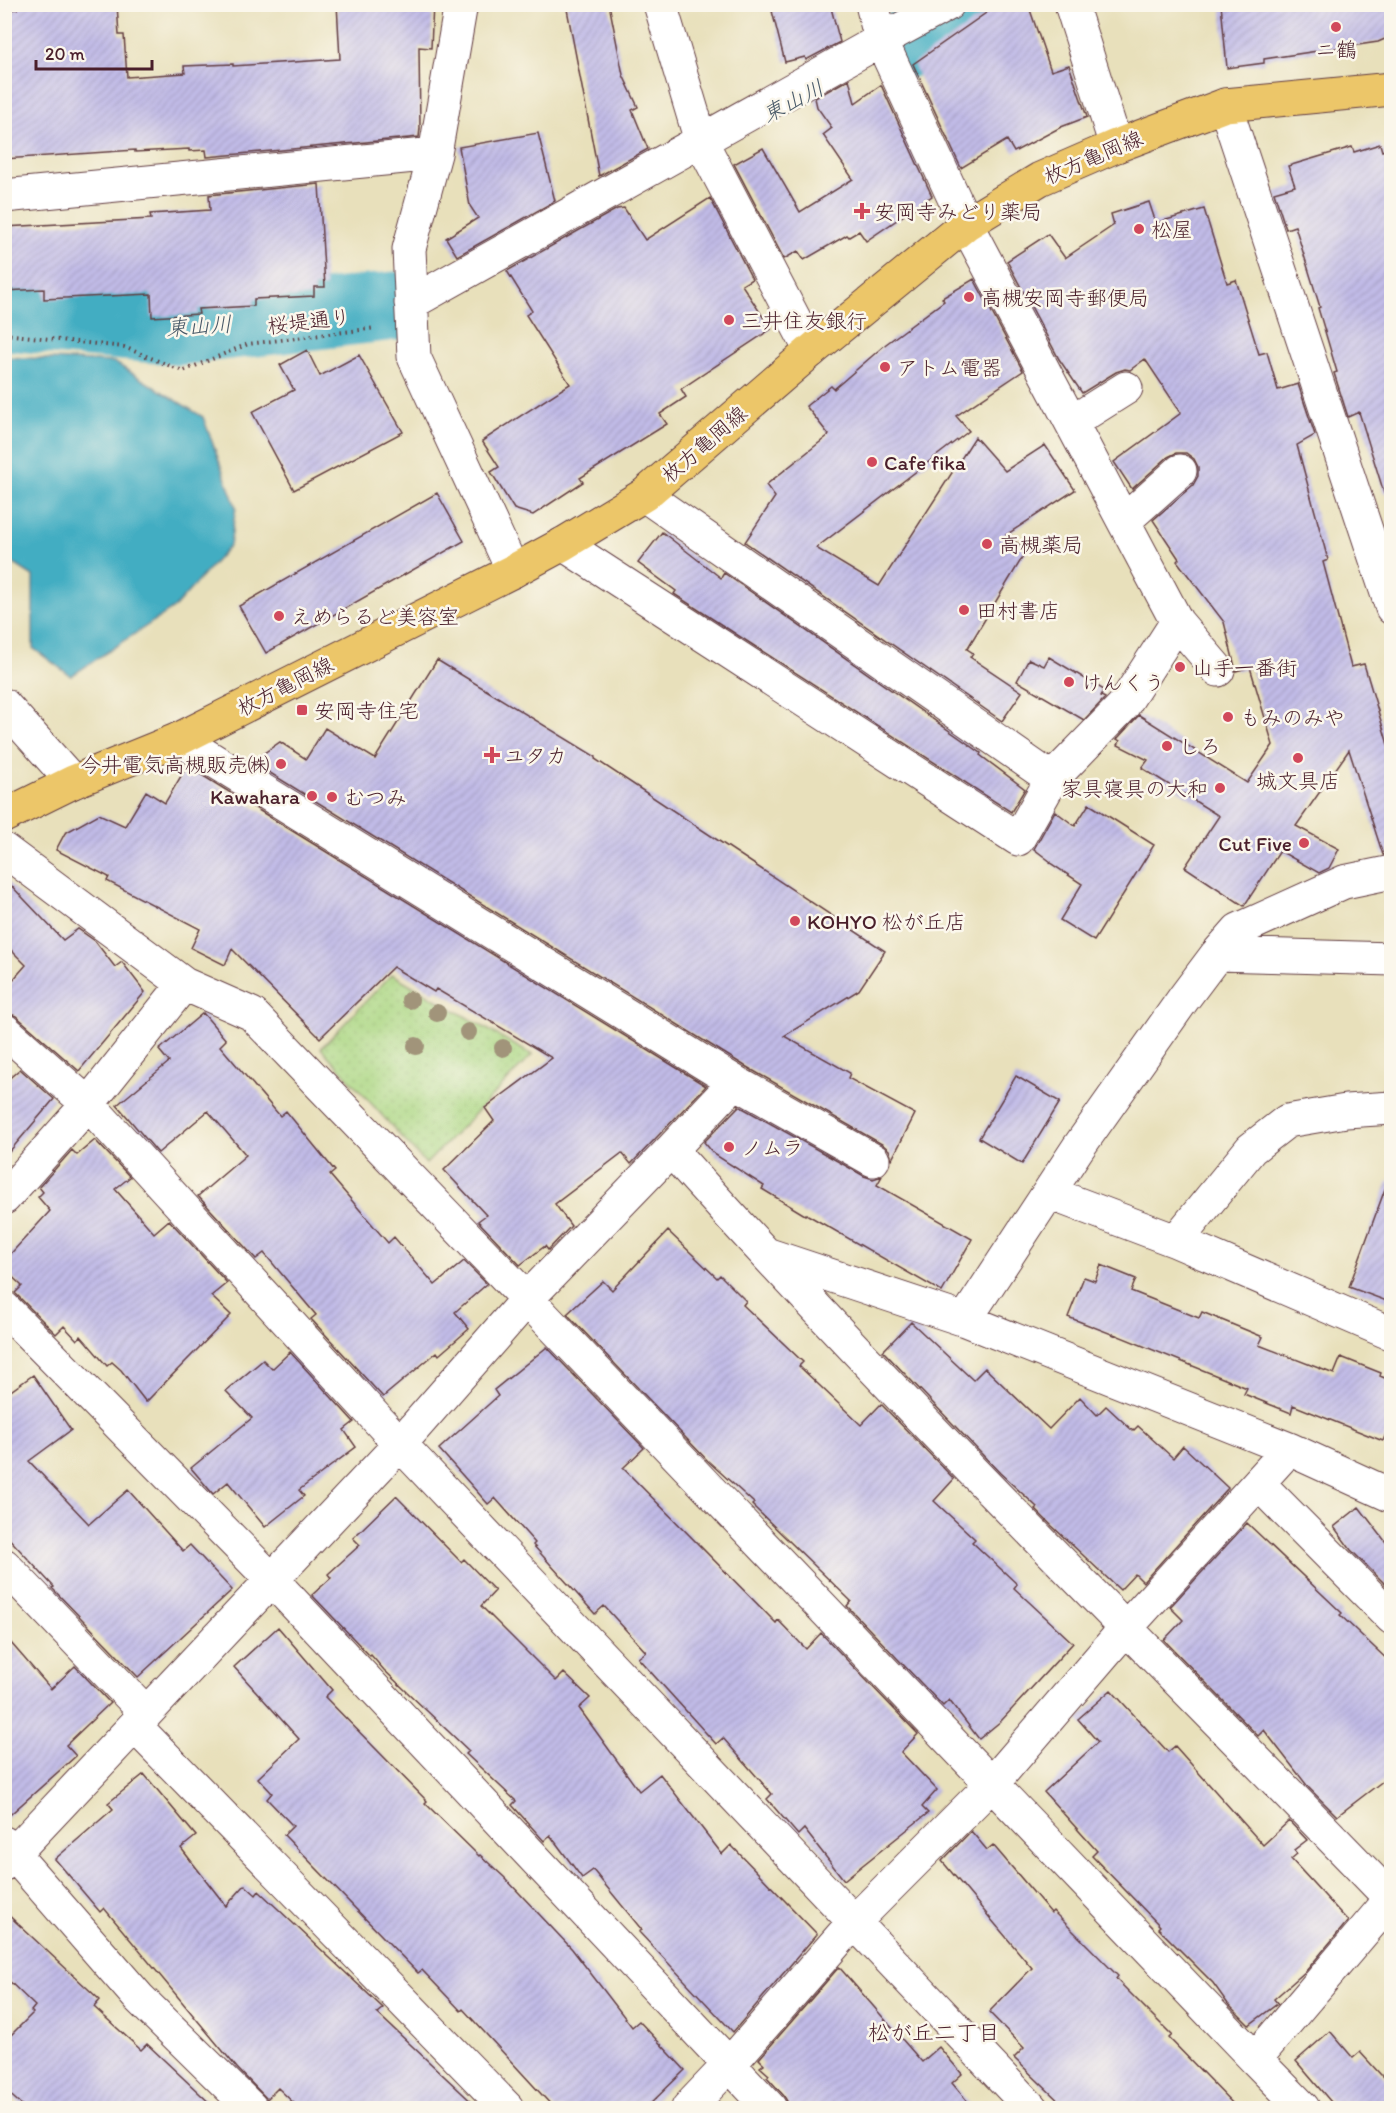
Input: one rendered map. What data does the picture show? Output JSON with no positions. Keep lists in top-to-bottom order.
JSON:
{
  "streets": {
    "main road": ["枚方亀岡線"],
    "path": ["桜堤通り"]
  },
  "districts": ["松が丘二丁目"],
  "water": ["東山川"],
  "places": {
    "other": [
      "ニ鶴",
      "松屋",
      "高槻安岡寺郵便局",
      "三井住友銀行",
      "アトム電器",
      "Cafe fika",
      "高槻薬局",
      "田村書店",
      "えめらるど美容室",
      "山手一番街",
      "けんくう",
      "もみのみや",
      "しろ",
      "城文具店",
      "今井電気高槻販売㈱",
      "家具寝具の大和",
      "Kawahara",
      "むつみ",
      "Cut Five",
      "KOHYO 松が丘店",
      "ノムラ"
    ],
    "health": ["安岡寺みどり薬局", "ユタカ"],
    "transit": ["安岡寺住宅"]
  },
  "scale_bar": "20 m"
}
